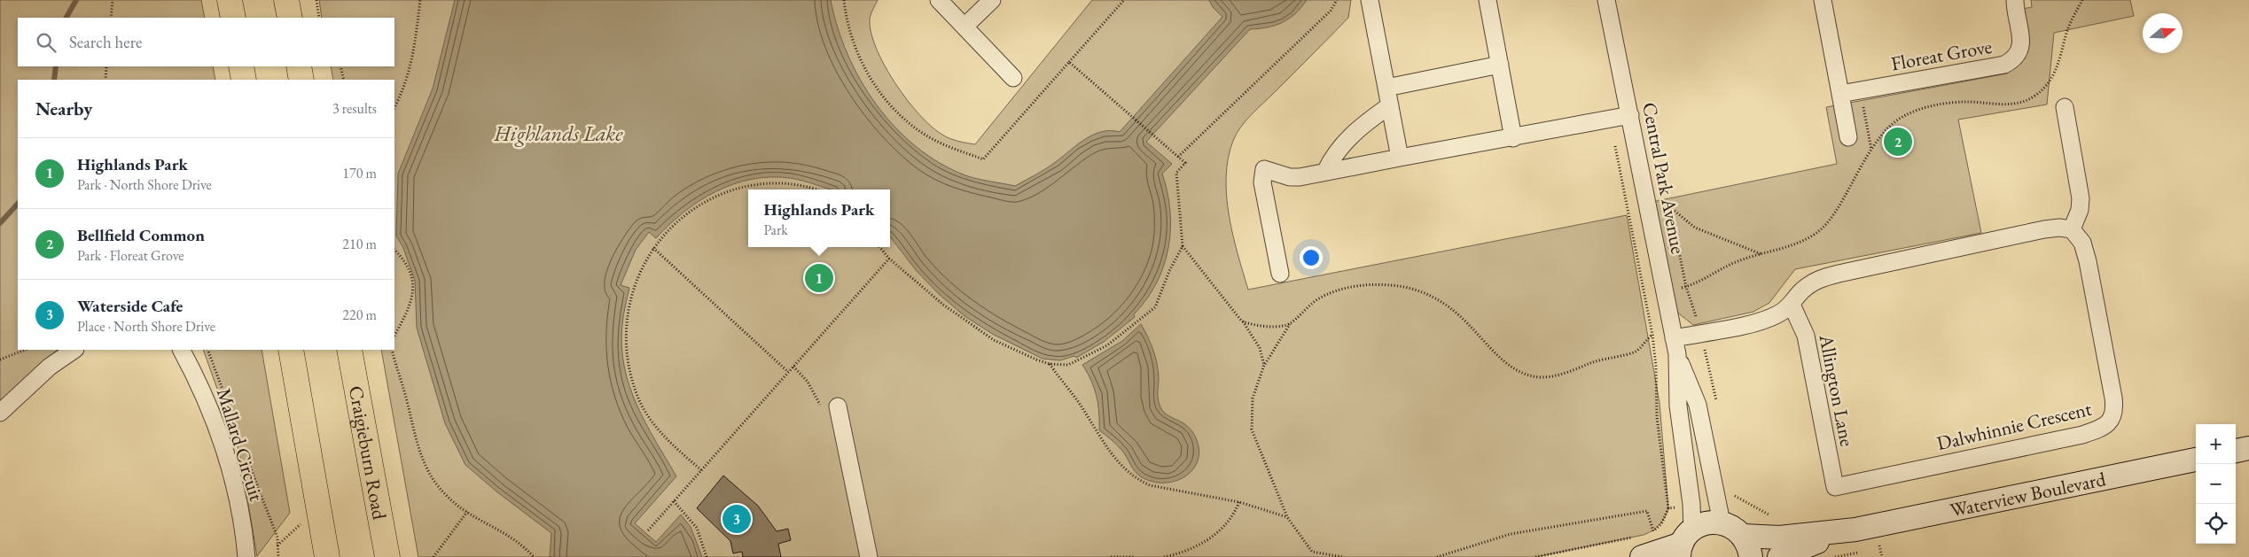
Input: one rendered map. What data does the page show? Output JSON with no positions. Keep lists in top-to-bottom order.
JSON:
{
  "streets": {
    "main road": ["Craigieburn Road"],
    "street": [
      "Floreat Grove",
      "Central Park Avenue",
      "Allington Lane",
      "Dalwhinnie Crescent",
      "Mallard Circuit",
      "Waterview Boulevard"
    ]
  },
  "crossings": [
    ["Allington Lane", "Dalwhinnie Crescent"]
  ],
  "water": ["Highlands Lake"],
  "north": "right",
  "page": {
    "search": "Search here",
    "heading": ["Nearby", "3 results"],
    "pins": ["2", "1", "3"],
    "list": [
      {
        "mark": "1",
        "name": "Highlands Park",
        "note": "Park · North Shore Drive",
        "value": "170 m"
      },
      {
        "mark": "2",
        "name": "Bellfield Common",
        "note": "Park · Floreat Grove",
        "value": "210 m"
      },
      {
        "mark": "3",
        "name": "Waterside Cafe",
        "note": "Place · North Shore Drive",
        "value": "220 m"
      }
    ],
    "popup": ["Highlands Park", "Park"],
    "map_buttons": ["+", "−"]
  }
}
